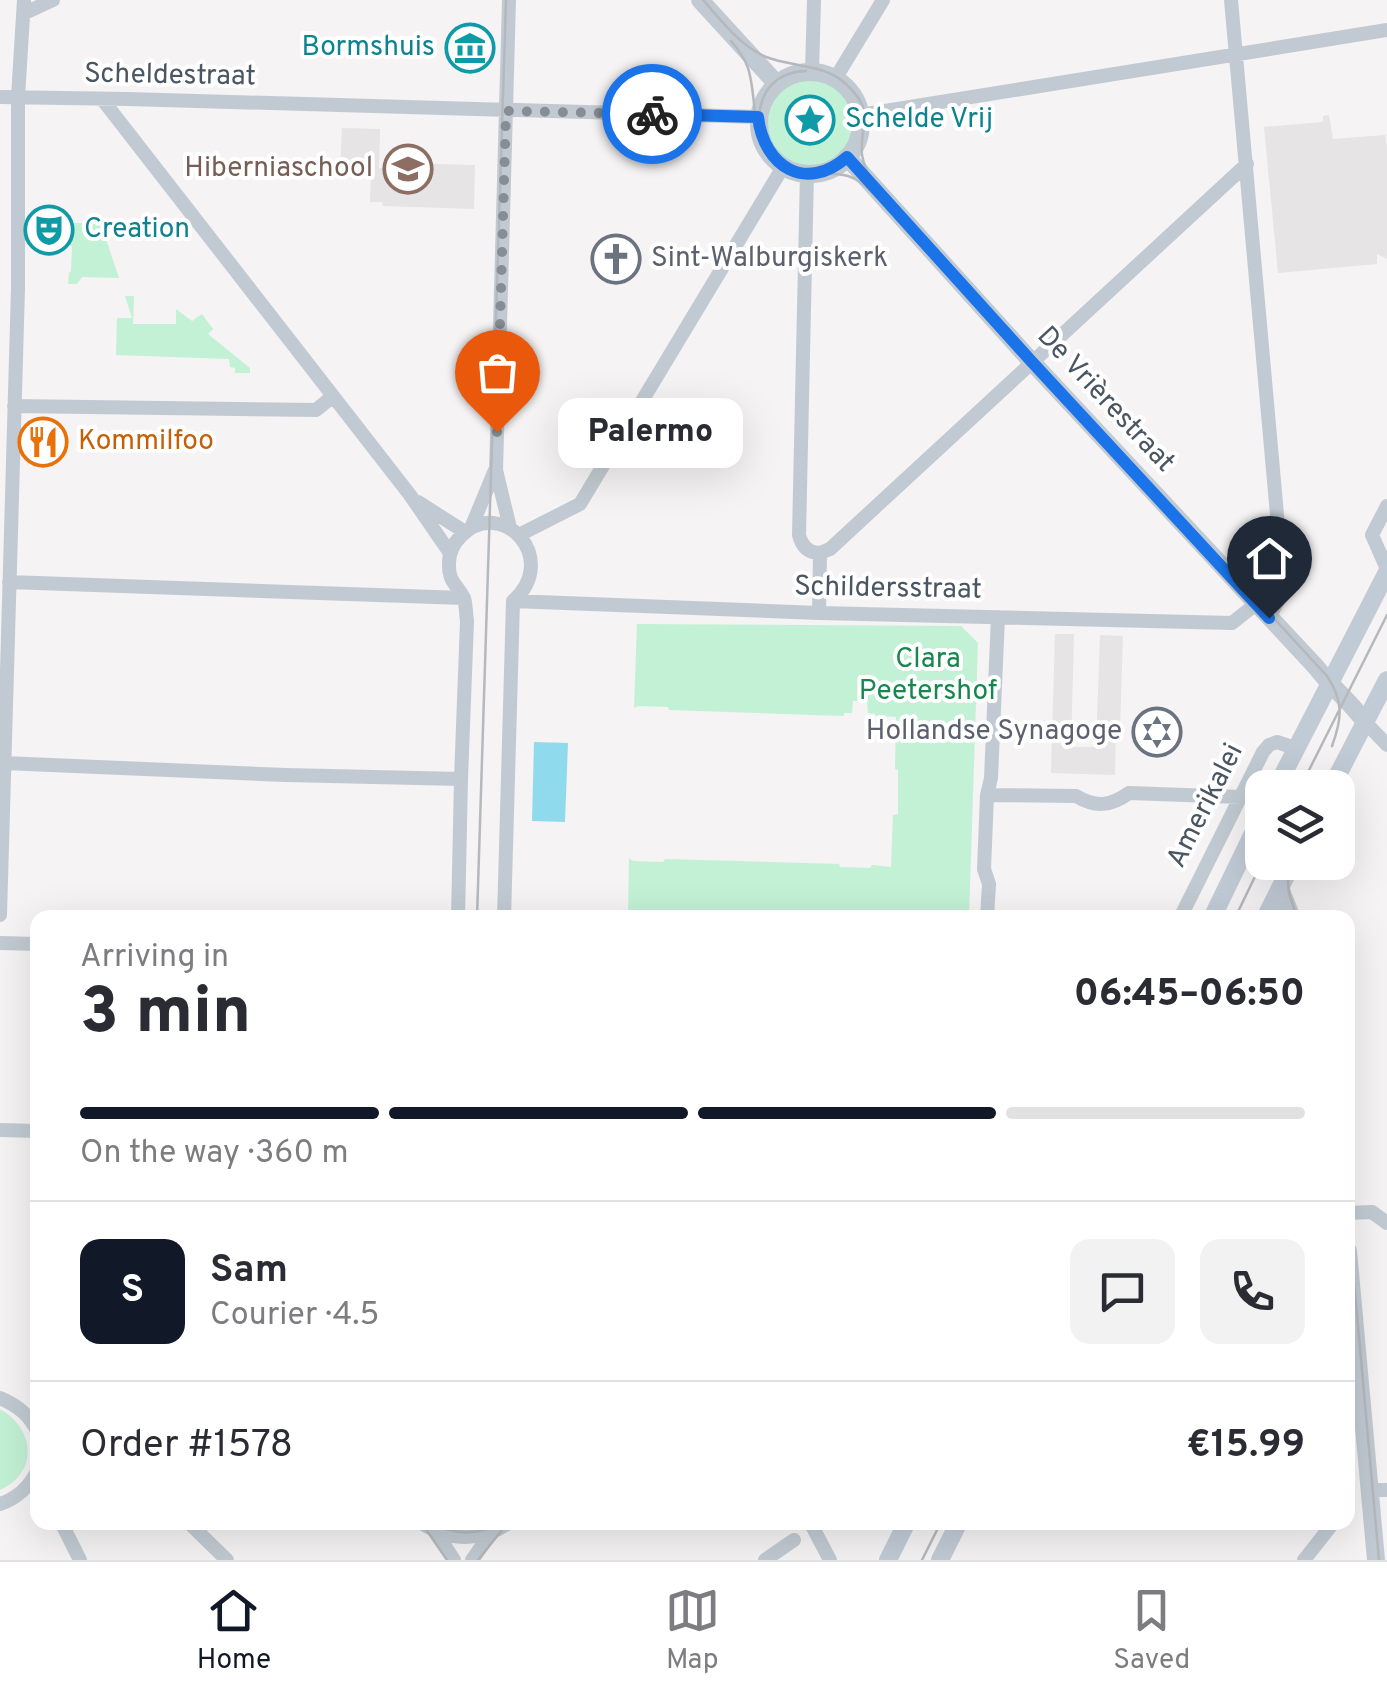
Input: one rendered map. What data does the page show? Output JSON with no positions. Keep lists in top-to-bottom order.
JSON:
{
  "streets": {
    "main road": ["Amerikalei"],
    "street": ["Scheldestraat", "De Vrièrestraat", "Schildersstraat"]
  },
  "crossings": [
    ["Scheldestraat", "De Vrièrestraat"],
    ["De Vrièrestraat", "Schildersstraat"],
    ["De Vrièrestraat", "Amerikalei"]
  ],
  "parks": ["Clara Peetershof"],
  "places": {
    "museum": ["Bormshuis"],
    "place": ["Schelde Vrij"],
    "school or university": ["Hiberniaschool"],
    "theatre": ["Creation"],
    "church": ["Sint-Walburgiskerk"],
    "other": ["Palermo"],
    "restaurant": ["Kommilfoo"],
    "synagogue": ["Hollandse Synagoge"]
  },
  "page": {
    "bubble": "Palermo",
    "heading": ["3 min", "Arriving in", "06:45–06:50"],
    "panel": [
      "Sam",
      "Courier · 4.5",
      "Order #1578",
      "€15.99"
    ],
    "bar": "On the way · 360 m",
    "round": "S",
    "tabs": ["Home", "Map", "Saved"]
  }
}
